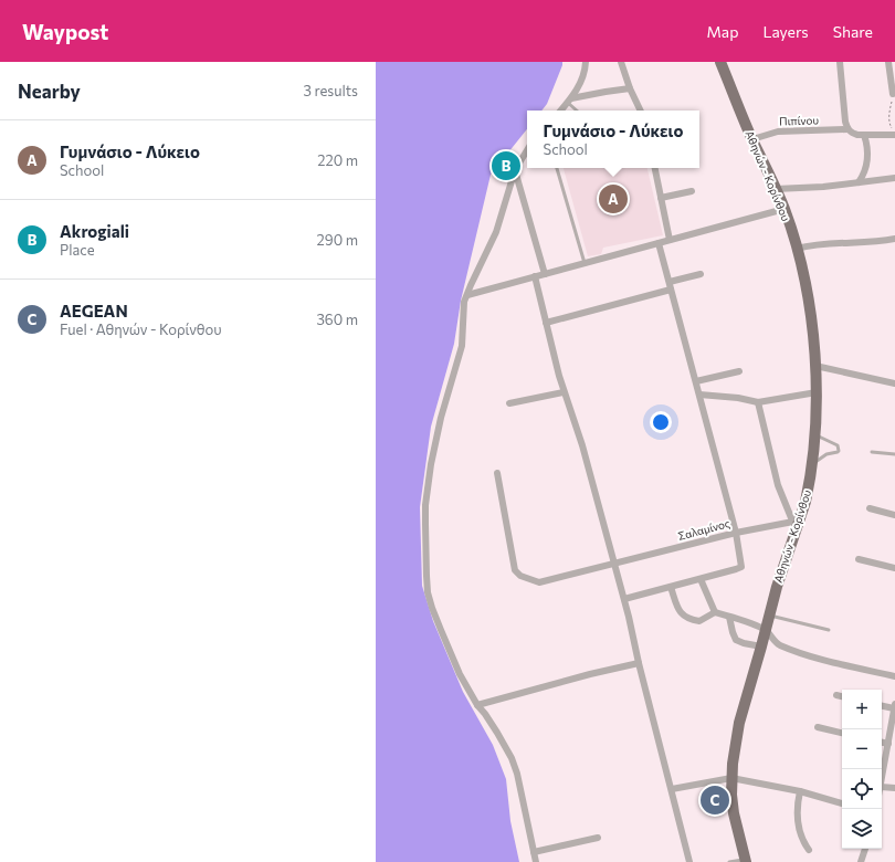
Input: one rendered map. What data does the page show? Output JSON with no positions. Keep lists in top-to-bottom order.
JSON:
{
  "streets": {
    "main road": ["Αθηνών - Κορίνθου"],
    "street": ["Πιπίνου", "Σαλαμίνος"]
  },
  "crossings": [
    ["Πιπίνου", "Αθηνών - Κορίνθου"],
    ["Αθηνών - Κορίνθου", "Σαλαμίνος"]
  ],
  "page": {
    "header": "Waypost",
    "nav": ["Map", "Layers", "Share"],
    "heading": ["Nearby", "3 results"],
    "popup": ["Γυμνάσιο - Λύκειο", "School"],
    "list": [
      {
        "mark": "A",
        "name": "Γυμνάσιο - Λύκειο",
        "note": "School",
        "value": "220 m"
      },
      {
        "mark": "B",
        "name": "Akrogiali",
        "note": "Place",
        "value": "290 m"
      },
      {
        "mark": "C",
        "name": "AEGEAN",
        "note": "Fuel · Αθηνών - Κορίνθου",
        "value": "360 m"
      }
    ],
    "pins": ["B", "A", "C"],
    "map_buttons": ["+", "−"]
  }
}
